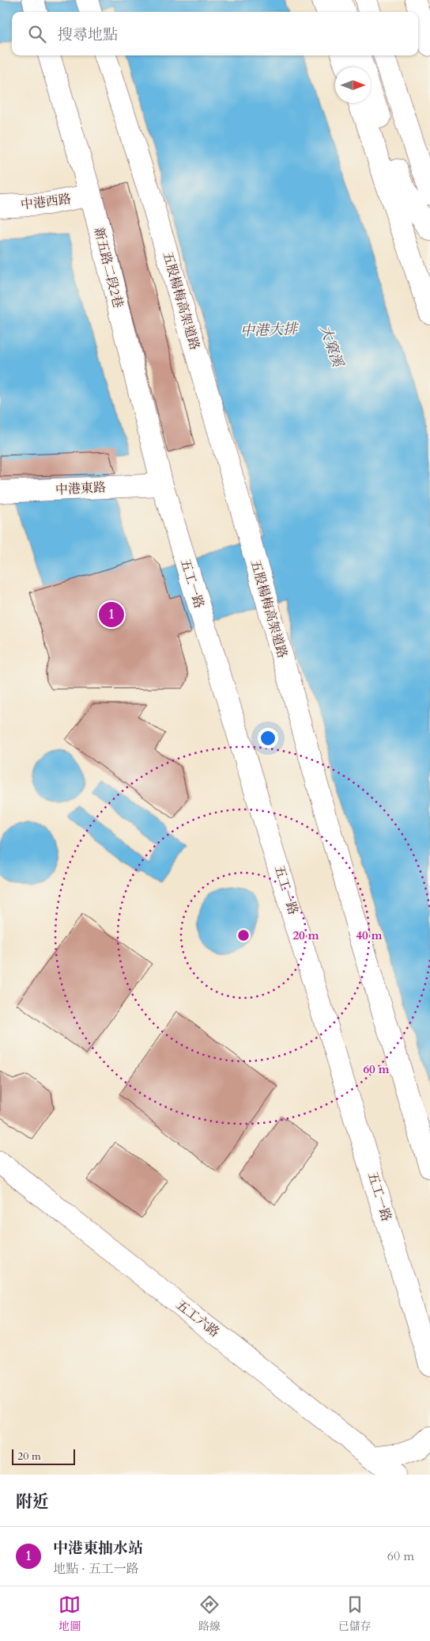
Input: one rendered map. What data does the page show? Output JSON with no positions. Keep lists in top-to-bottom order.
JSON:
{
  "streets": {
    "main road": [
      "中港西路",
      "新五路二段2巷",
      "五股楊梅高架道路",
      "中港東路",
      "五工一路",
      "五工六路"
    ]
  },
  "crossings": [
    ["中港西路", "新五路二段2巷"],
    ["新五路二段2巷", "中港東路"],
    ["新五路二段2巷", "五工一路"],
    ["中港東路", "五工一路"]
  ],
  "water": ["中港大排", "大窠溪"],
  "scale_bar": "20 m",
  "north": "right",
  "page": {
    "search": "搜尋地點",
    "pins": "1",
    "scale": "20 m",
    "heading": "附近",
    "list": [
      {
        "mark": "1",
        "name": "中港東抽水站",
        "note": "地點 · 五工一路",
        "value": "60 m"
      }
    ],
    "nav": ["地圖", "路線", "已儲存"]
  },
  "rings": ["20 m", "40 m", "60 m"]
}
